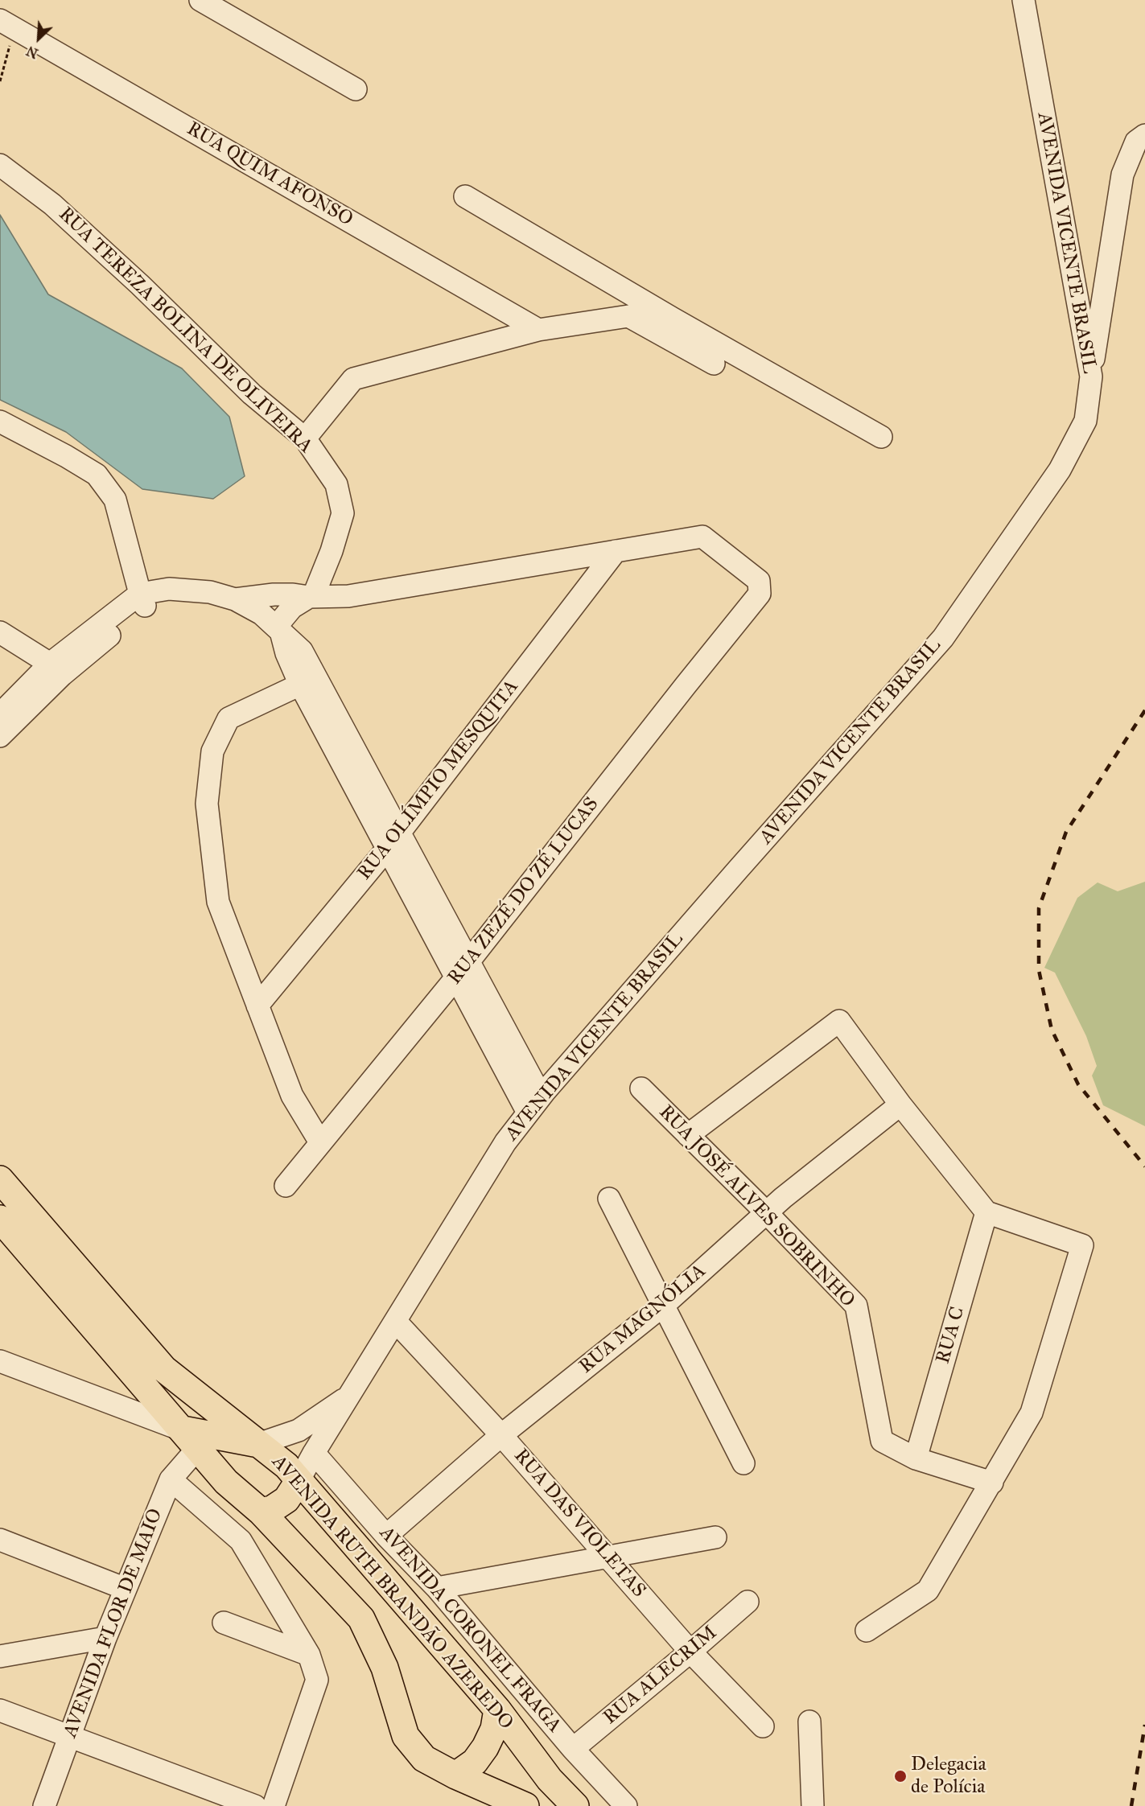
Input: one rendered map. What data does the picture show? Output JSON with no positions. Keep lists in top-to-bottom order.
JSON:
{
  "streets": {
    "main road": ["AVENIDA RUTH BRANDÃO AZEREDO"],
    "street": [
      "RUA QUIM AFONSO",
      "AVENIDA VICENTE BRASIL",
      "RUA TEREZA BOLINA DE OLIVEIRA",
      "RUA OLÍMPIO MESQUITA",
      "RUA ZEZÉ DO ZÉ LUCAS",
      "RUA JOSÉ ALVES SOBRINHO",
      "RUA MAGNÓLIA",
      "RUA C",
      "RUA DAS VIOLETAS",
      "AVENIDA FLOR DE MAIO",
      "AVENIDA CORONEL FRAGA",
      "RUA ALECRIM"
    ]
  },
  "crossings": [
    ["AVENIDA VICENTE BRASIL", "RUA DAS VIOLETAS"],
    ["AVENIDA VICENTE BRASIL", "AVENIDA RUTH BRANDÃO AZEREDO"],
    ["AVENIDA VICENTE BRASIL", "AVENIDA CORONEL FRAGA"],
    ["RUA OLÍMPIO MESQUITA", "RUA ZEZÉ DO ZÉ LUCAS"],
    ["RUA JOSÉ ALVES SOBRINHO", "RUA MAGNÓLIA"],
    ["RUA JOSÉ ALVES SOBRINHO", "RUA C"],
    ["RUA MAGNÓLIA", "RUA DAS VIOLETAS"],
    ["RUA MAGNÓLIA", "AVENIDA CORONEL FRAGA"],
    ["RUA DAS VIOLETAS", "RUA ALECRIM"],
    ["AVENIDA RUTH BRANDÃO AZEREDO", "AVENIDA FLOR DE MAIO"],
    ["AVENIDA CORONEL FRAGA", "RUA ALECRIM"]
  ],
  "places": ["Delegacia de Polícia"],
  "north": "bottom left"
}
